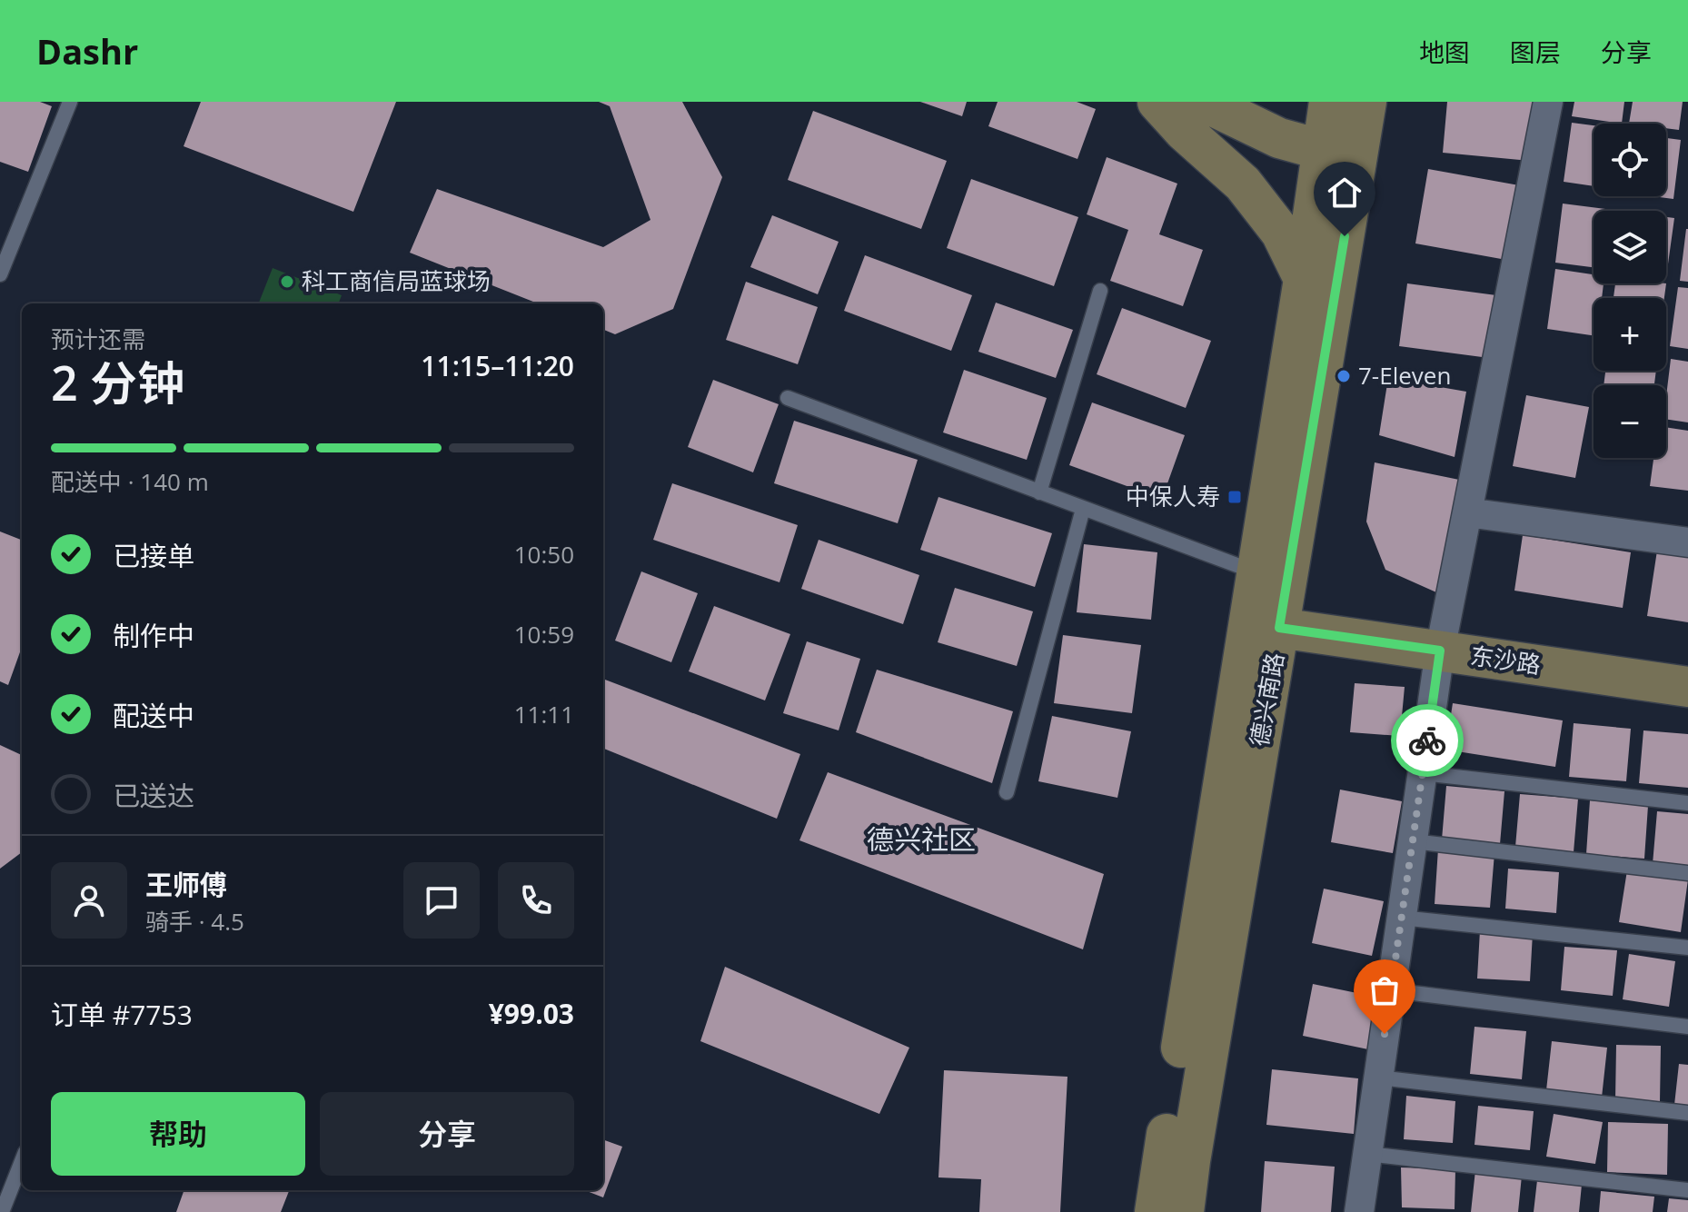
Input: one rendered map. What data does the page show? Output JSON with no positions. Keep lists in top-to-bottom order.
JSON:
{
  "streets": {
    "main road": ["东沙路", "德兴南路"]
  },
  "crossings": [
    ["东沙路", "德兴南路"]
  ],
  "districts": ["德兴社区"],
  "places": {
    "other": ["科工商信局蓝球场", "7-Eleven"],
    "transit": ["中保人寿"]
  },
  "page": {
    "header": "Dashr",
    "nav": ["地图", "图层", "分享"],
    "map_buttons": ["+", "−"],
    "heading": ["2 分钟", "预计还需", "11:15–11:20"],
    "panel": [
      "王师傅",
      "骑手 · 4.5",
      "订单 #7753",
      "¥99.03"
    ],
    "bar": "配送中 · 140 m",
    "list": [
      ["已接单", "10:50"],
      ["制作中", "10:59"],
      ["配送中", "11:11"],
      "已送达"
    ],
    "buttons": ["帮助", "分享"]
  }
}
